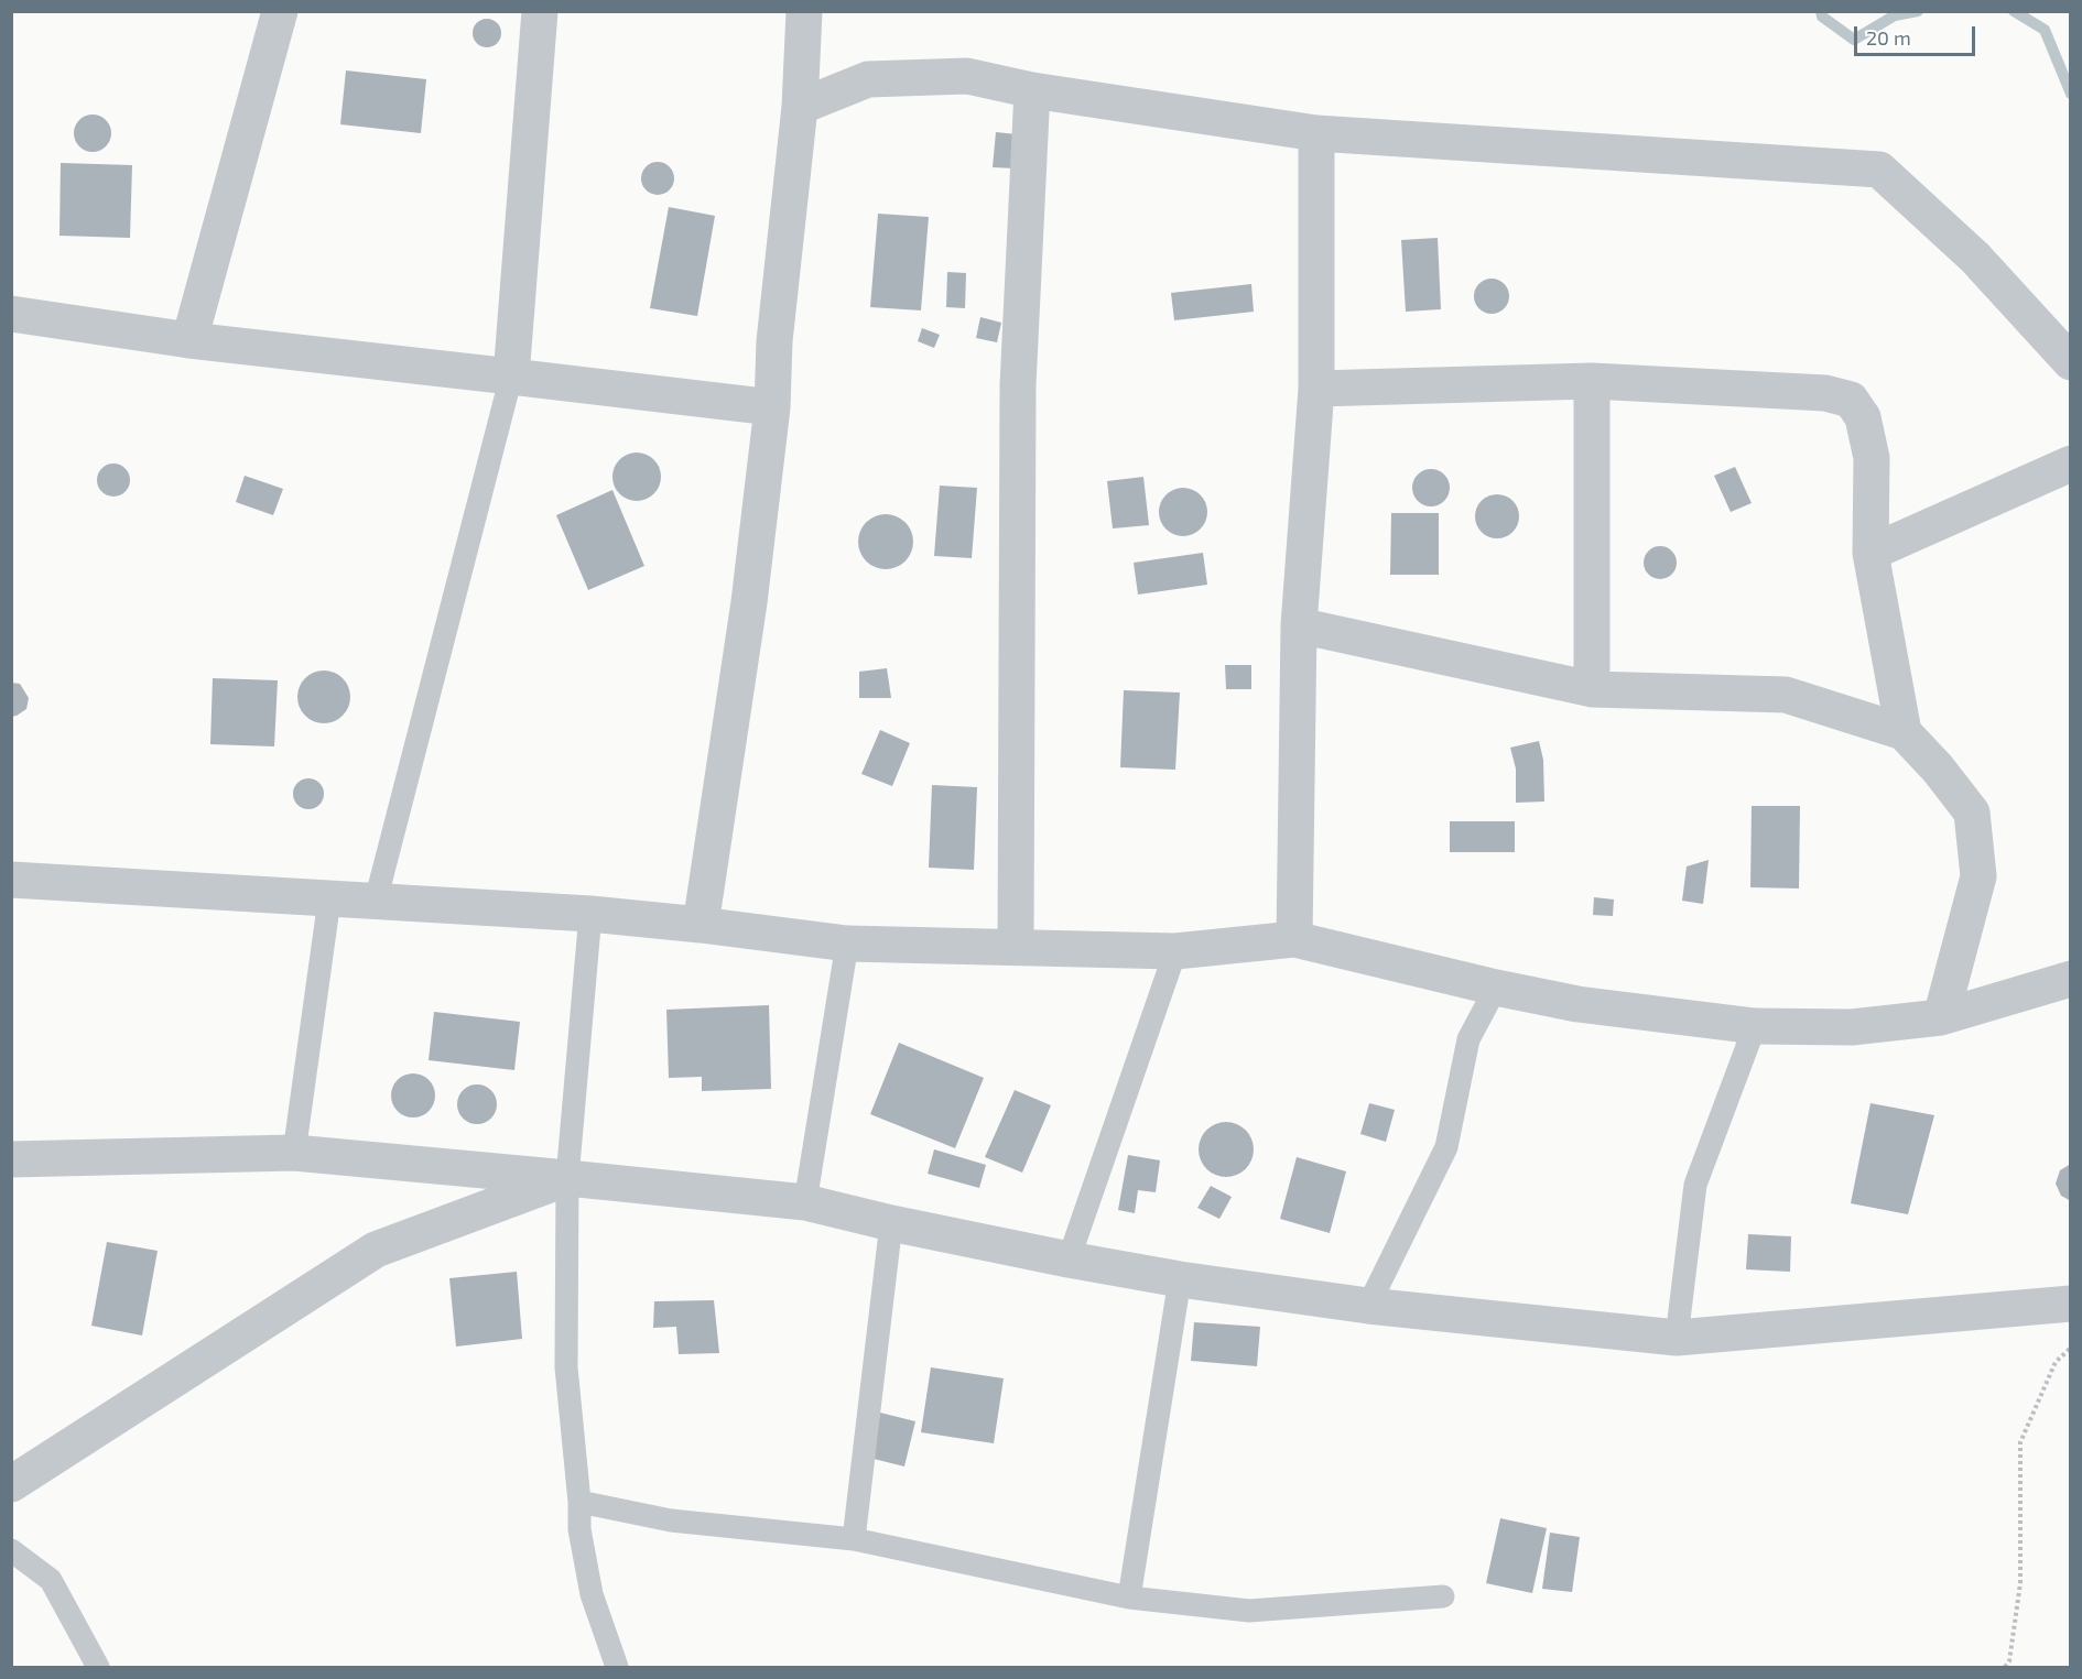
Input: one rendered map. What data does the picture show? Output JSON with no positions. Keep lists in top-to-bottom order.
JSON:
{
  "scale_bar": "20 m"
}
